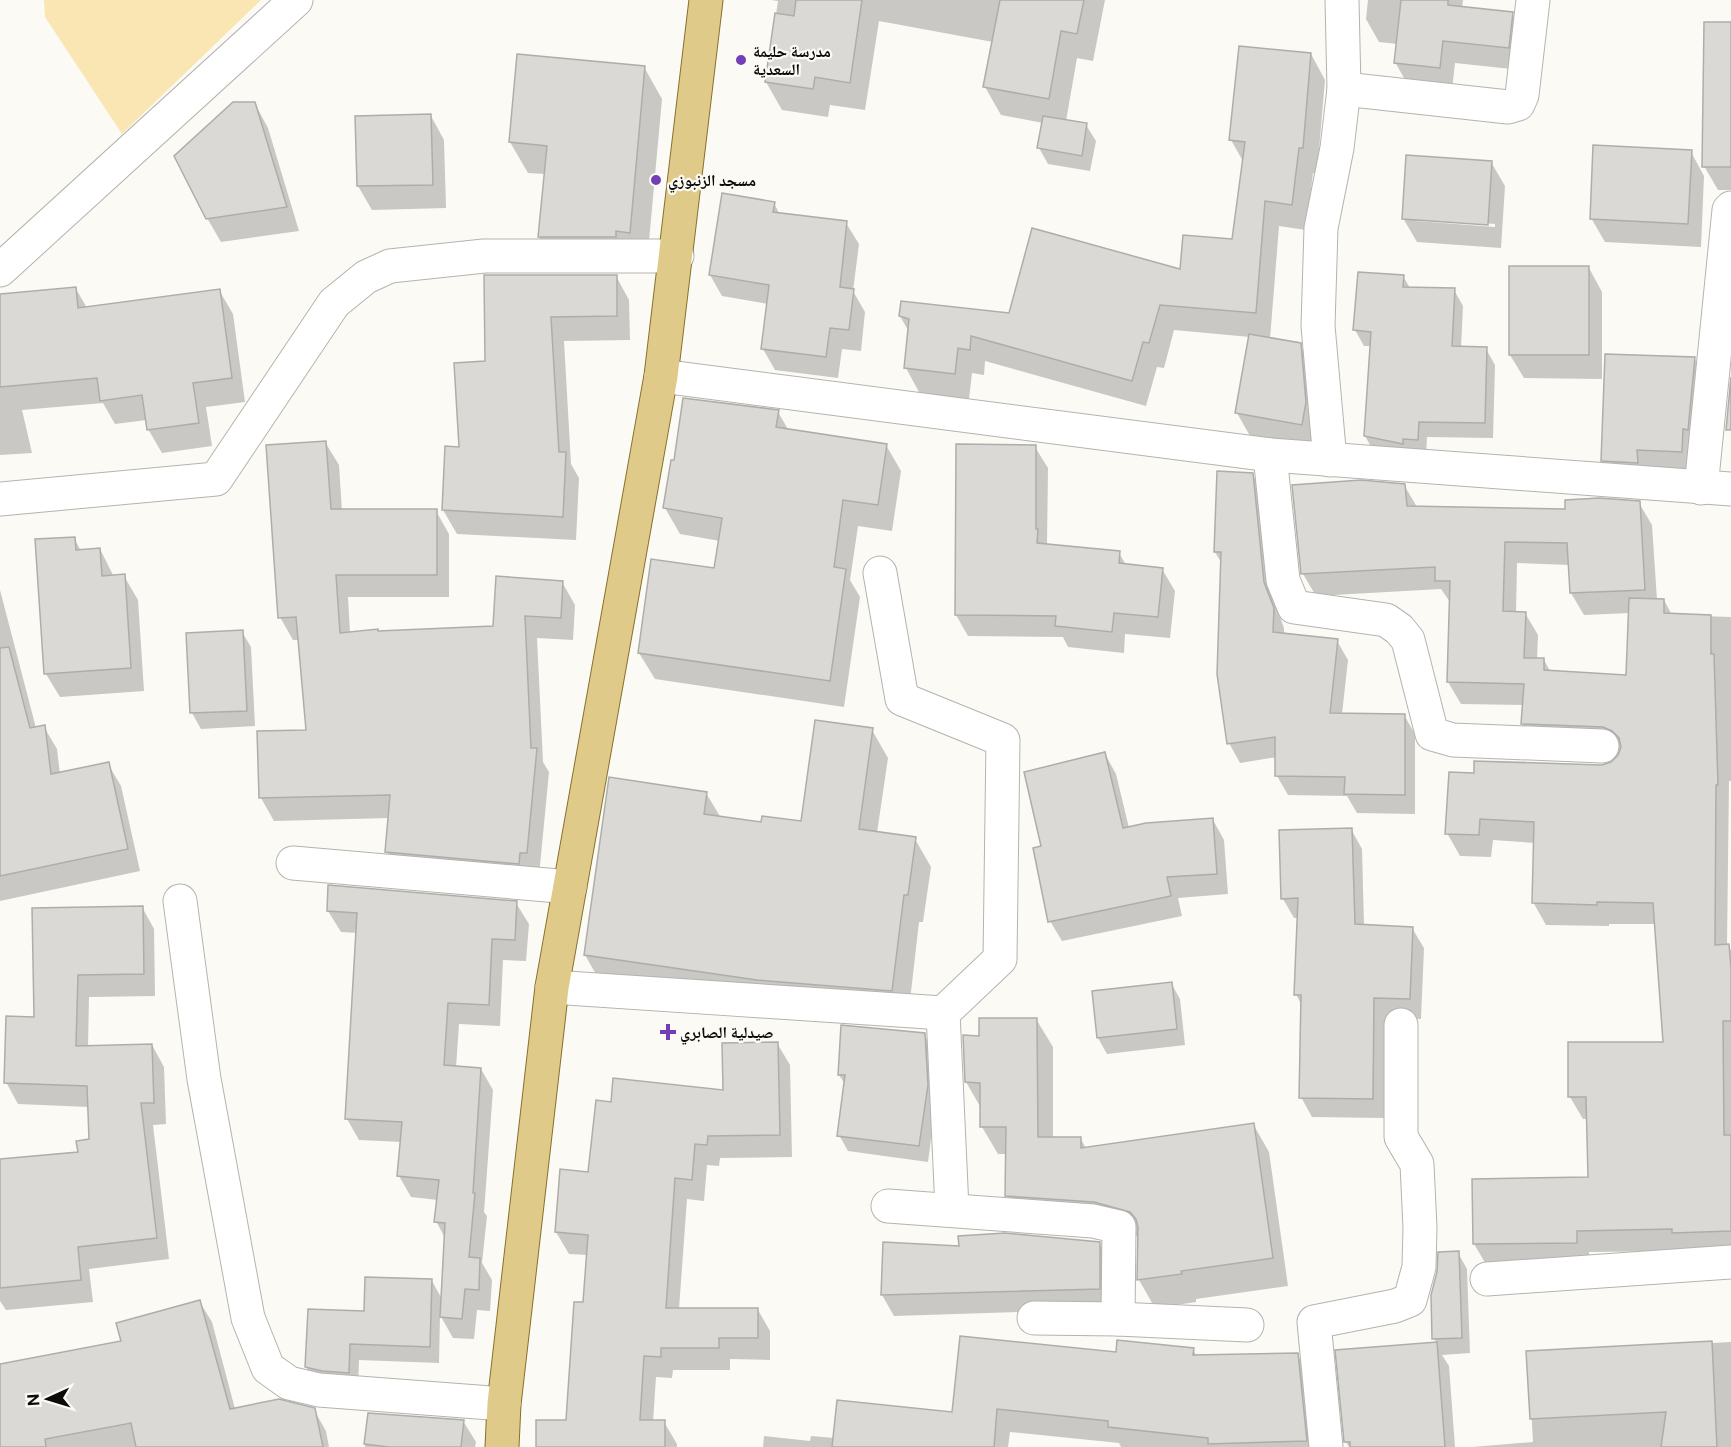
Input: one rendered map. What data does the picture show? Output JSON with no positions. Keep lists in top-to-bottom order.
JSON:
{
  "places": {
    "other": ["مدرسة حليمة السعدية", "مسجد الزنبوزي"],
    "health": ["صيدلية الصابري"]
  },
  "north": "left"
}
